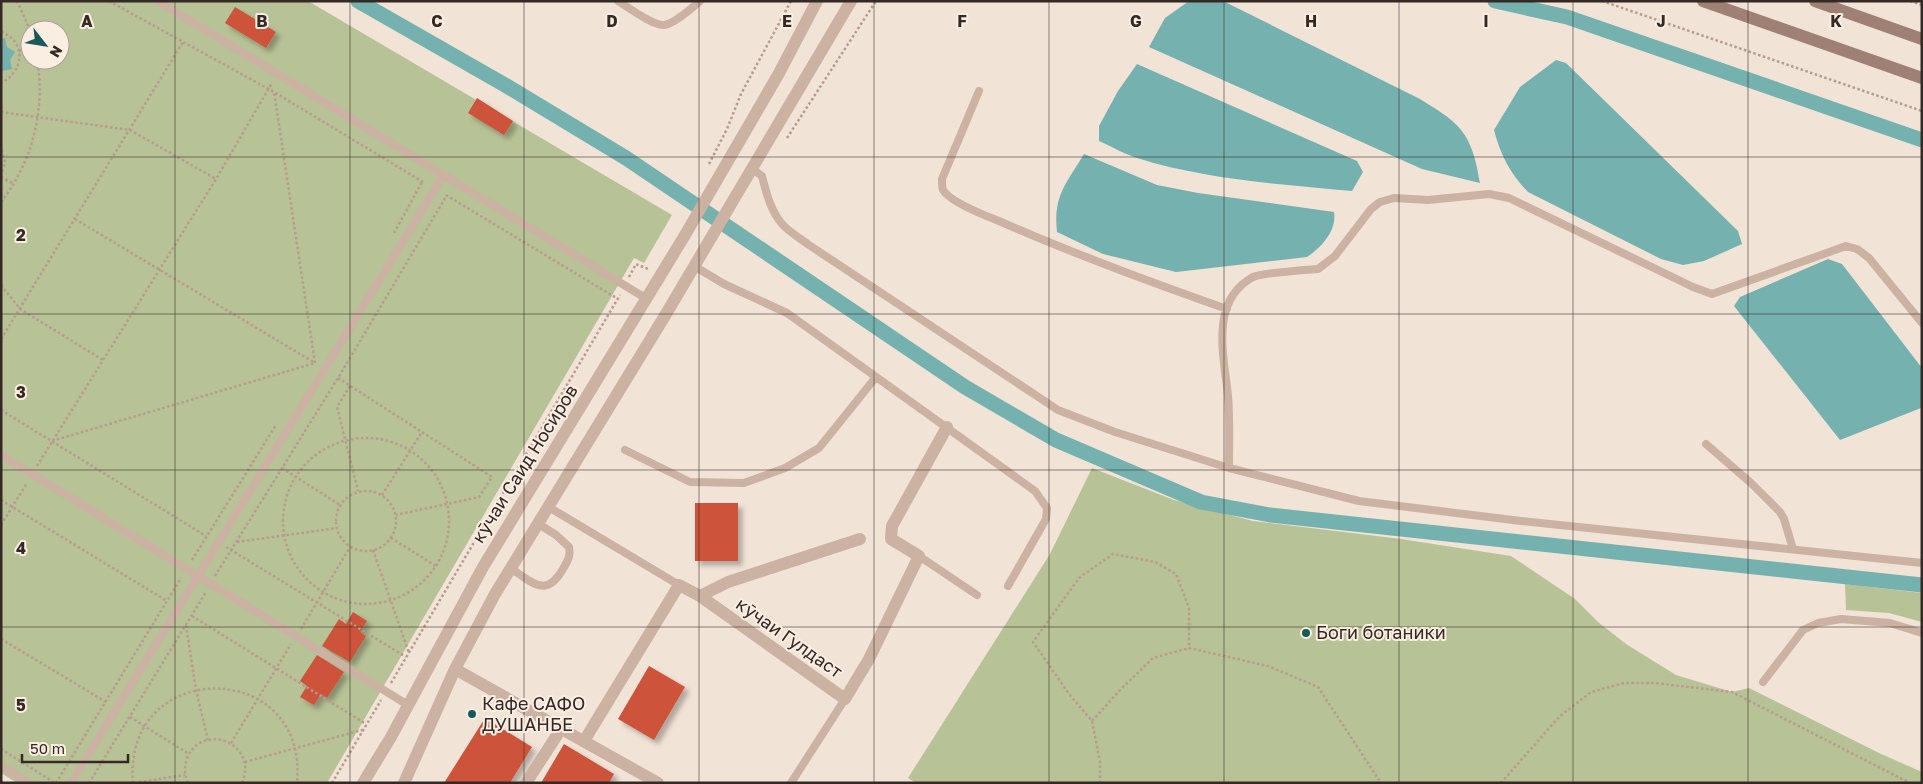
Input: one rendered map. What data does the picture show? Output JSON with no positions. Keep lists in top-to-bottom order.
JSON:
{
  "streets": {
    "street": ["кӯчаи Саид Носиров", "кӯчаи Гулдаст"]
  },
  "places": ["Боги ботаники", "Кафе САФО ДУШАНБЕ"],
  "scale_bar": "50 m",
  "north": "bottom right",
  "grid": {
    "columns": [
      "A",
      "B",
      "C",
      "D",
      "E",
      "F",
      "G",
      "H",
      "I",
      "J",
      "K"
    ],
    "rows": [
      "2",
      "3",
      "4",
      "5"
    ]
  }
}
